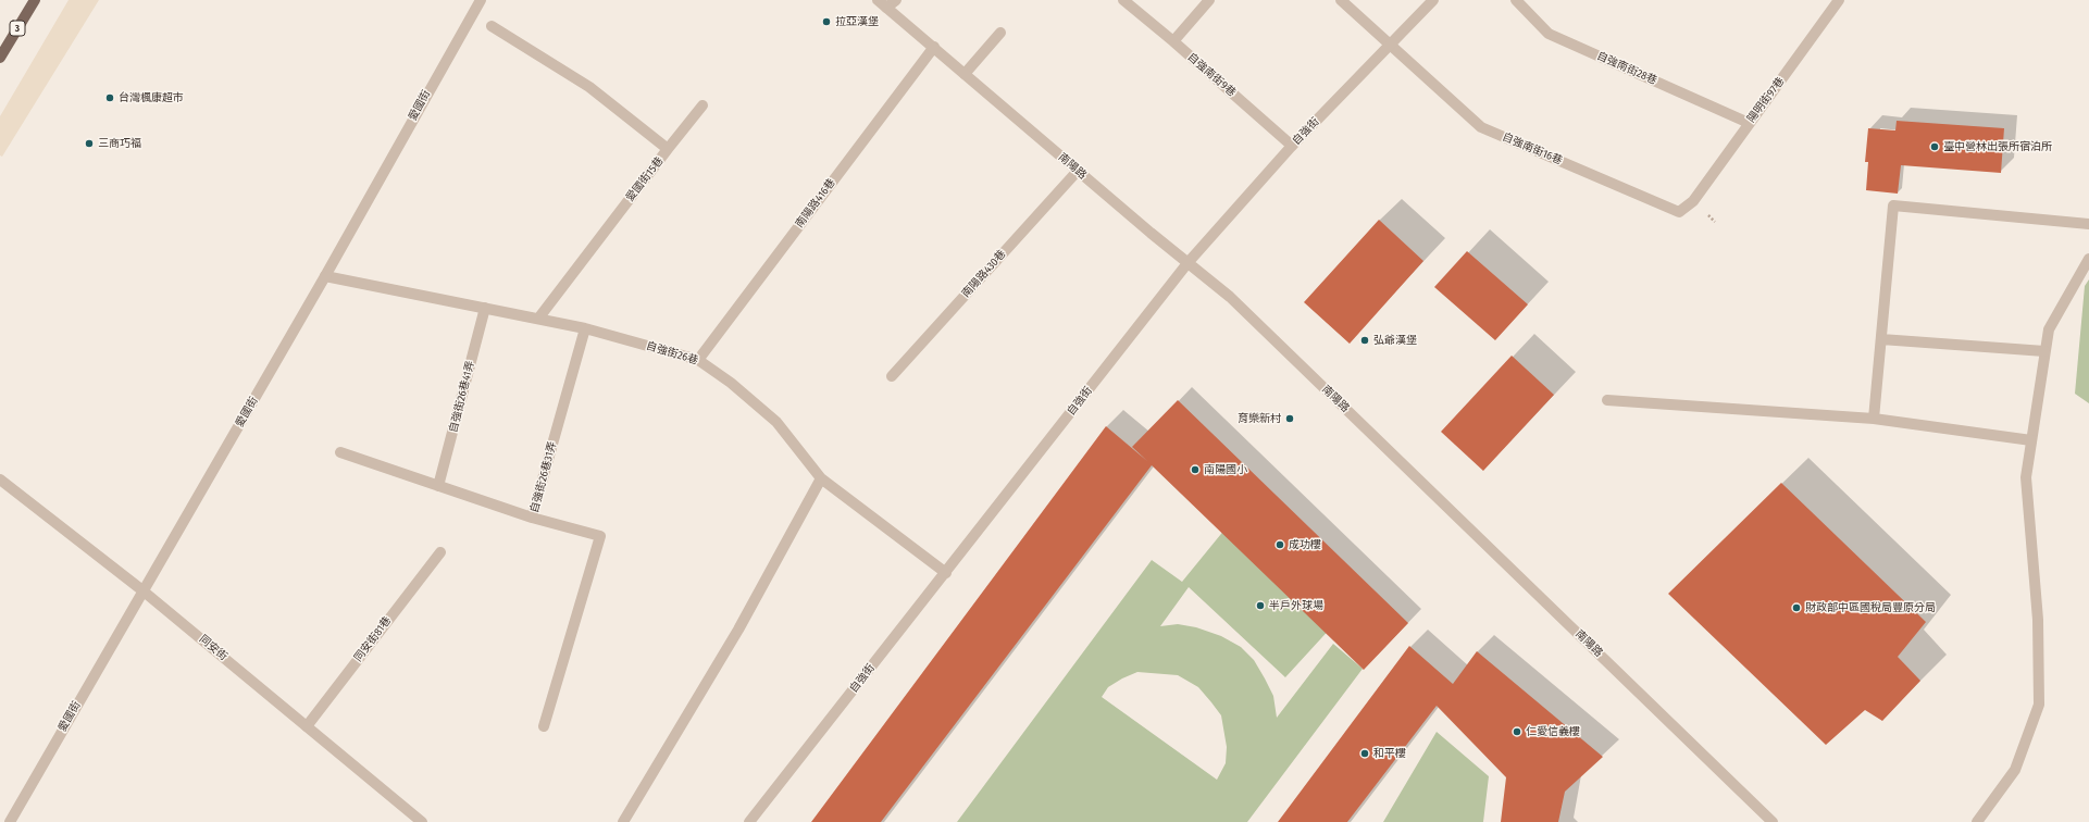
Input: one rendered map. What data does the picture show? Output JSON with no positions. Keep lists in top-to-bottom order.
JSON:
{
  "streets": {
    "main road": ["3"],
    "street": [
      "自強南街28巷",
      "自強南街9巷",
      "陽明街97巷",
      "愛國街",
      "自強街",
      "自強南街16巷",
      "南陽路",
      "愛國街15巷",
      "南陽路416巷",
      "南陽路430巷",
      "自強街26巷",
      "自強街26巷41弄",
      "自強街26巷31弄",
      "同安街81巷",
      "同安街"
    ]
  },
  "crossings": [
    ["自強南街28巷", "陽明街97巷"],
    ["自強南街9巷", "自強街"],
    ["陽明街97巷", "自強南街16巷"],
    ["愛國街", "自強街26巷"],
    ["愛國街", "同安街"],
    ["自強街", "自強南街16巷"],
    ["自強街", "南陽路"],
    ["自強街", "自強街26巷"],
    ["南陽路", "南陽路416巷"],
    ["南陽路", "南陽路430巷"],
    ["愛國街15巷", "自強街26巷"],
    ["南陽路416巷", "自強街26巷"],
    ["自強街26巷", "自強街26巷41弄"],
    ["自強街26巷", "自強街26巷31弄"],
    ["同安街81巷", "同安街"]
  ],
  "places": [
    "拉亞漢堡",
    "台灣楓康超市",
    "三商巧福",
    "臺中營林出張所宿泊所",
    "弘爺漢堡",
    "育樂新村",
    "南陽國小",
    "成功樓",
    "半戶外球場",
    "財政部中區國稅局豐原分局",
    "仁愛信義樓",
    "和平樓"
  ]
}
